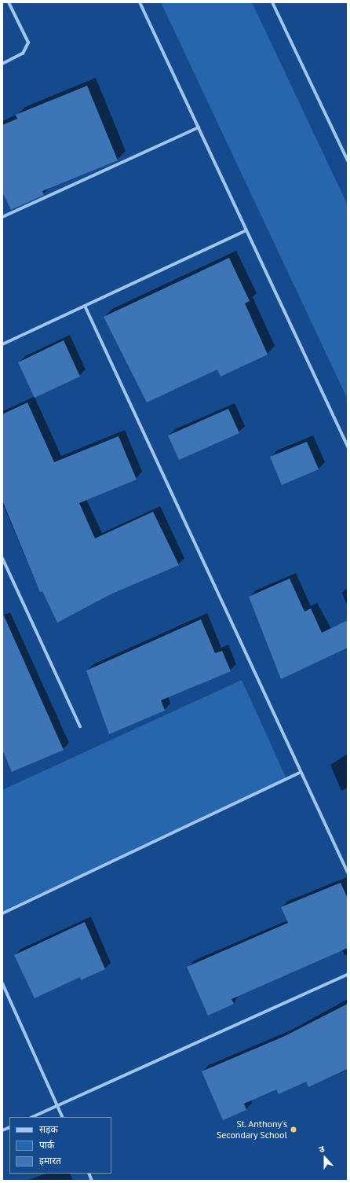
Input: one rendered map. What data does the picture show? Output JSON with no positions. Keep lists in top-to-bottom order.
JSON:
{
  "places": ["St. Anthony's Secondary School"],
  "legend": ["सड़क", "पार्क", "इमारत"],
  "north": "top"
}
